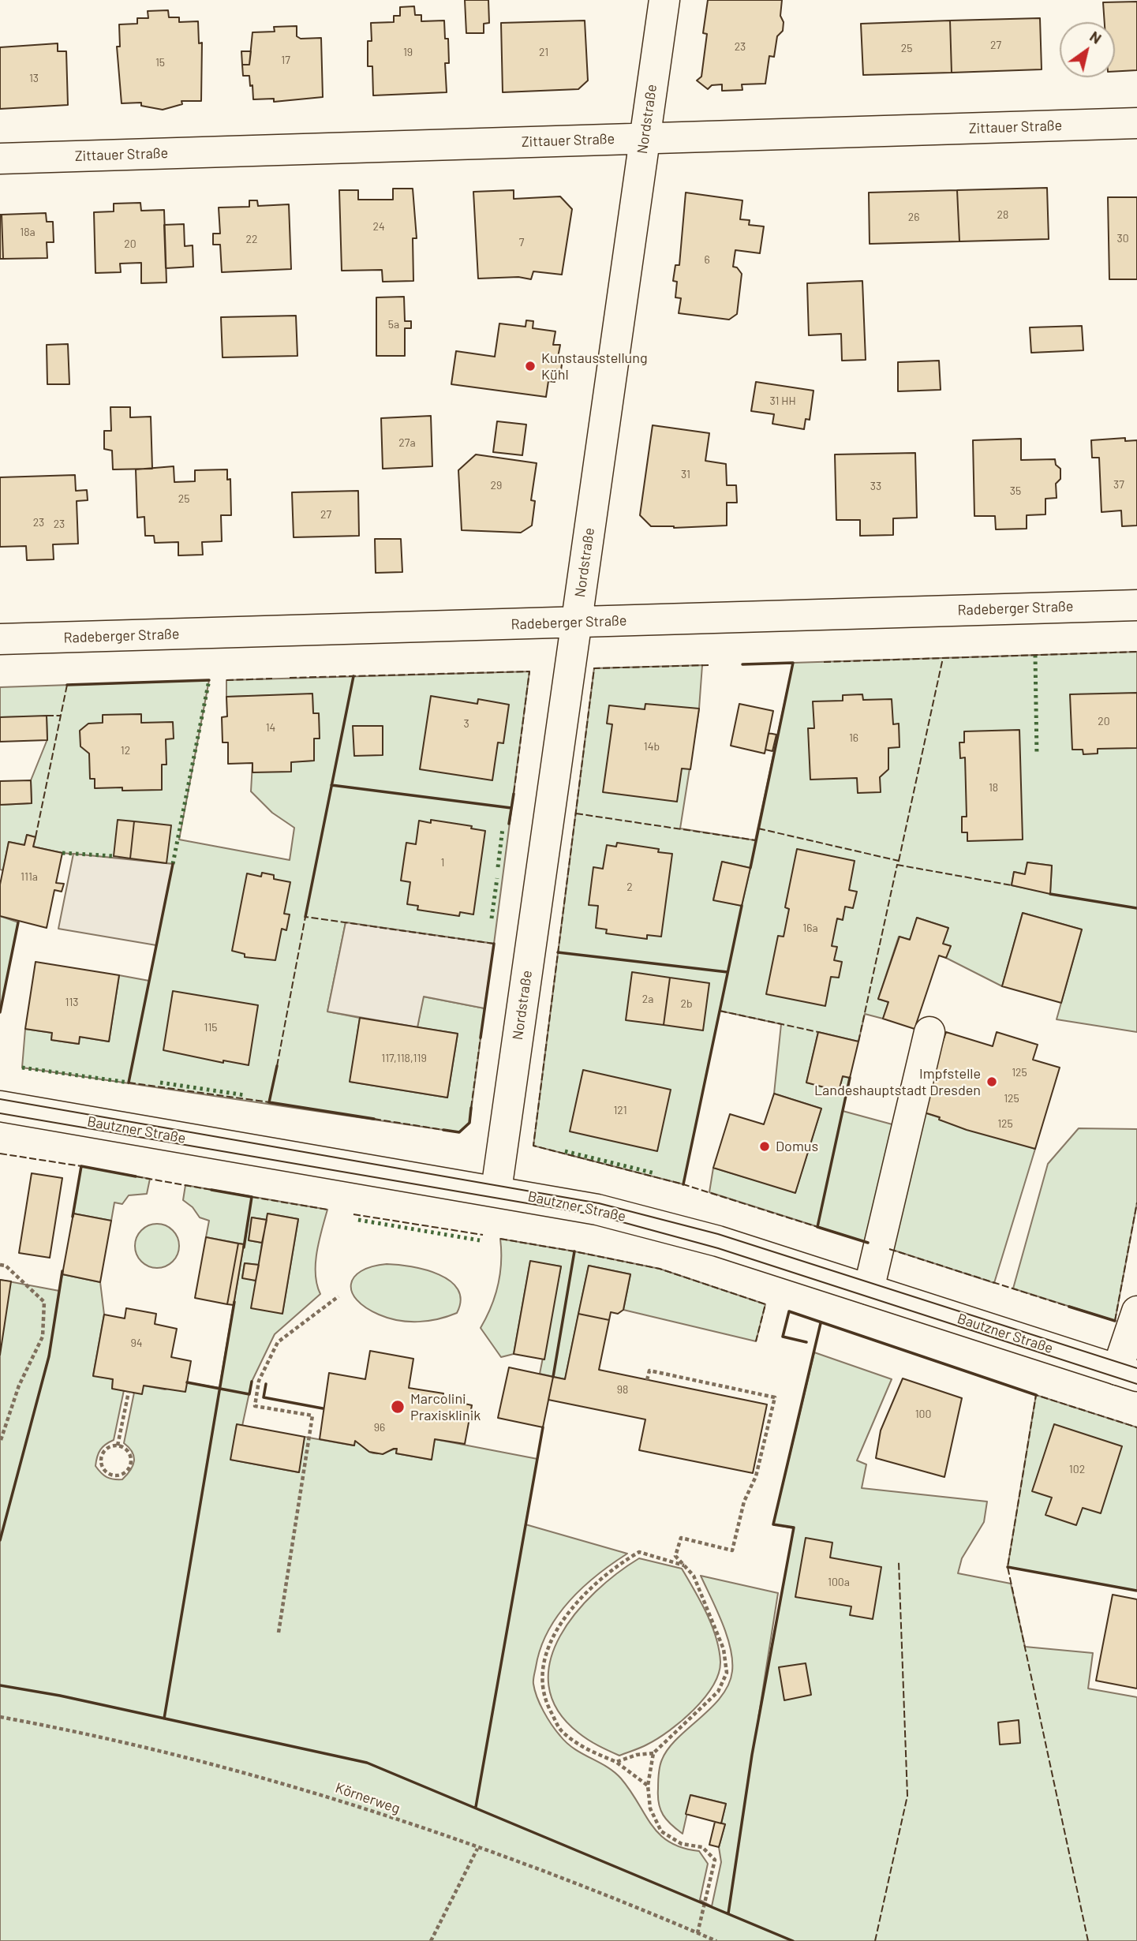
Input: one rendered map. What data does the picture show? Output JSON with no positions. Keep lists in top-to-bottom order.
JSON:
{
  "streets": {
    "street": [
      "Nordstraße",
      "Zittauer Straße",
      "Radeberger Straße",
      "Bautzner Straße"
    ],
    "path": ["Körnerweg"]
  },
  "crossings": [
    ["Nordstraße", "Zittauer Straße"],
    ["Nordstraße", "Radeberger Straße"],
    ["Nordstraße", "Bautzner Straße"]
  ],
  "places": [
    "Kunstausstellung Kühl",
    "Impfstelle Landeshauptstadt Dresden",
    "Domus",
    "Marcolini Praxisklinik"
  ],
  "house_numbers": [
    "27",
    "23",
    "25",
    "19",
    "21",
    "17",
    "15",
    "13",
    "28",
    "26",
    "24",
    "18a",
    "30",
    "22",
    "7",
    "20",
    "6",
    "5a",
    "31 HH",
    "27a",
    "31",
    "37",
    "29",
    "33",
    "35",
    "25",
    "27",
    "23",
    "23",
    "20",
    "3",
    "14",
    "16",
    "14b",
    "12",
    "18",
    "1",
    "111a",
    "2",
    "16a",
    "2a",
    "113",
    "2b",
    "115",
    "117,118,119",
    "125",
    "125",
    "121",
    "125",
    "94",
    "98",
    "100",
    "96",
    "102",
    "100a"
  ],
  "north": "top right"
}
